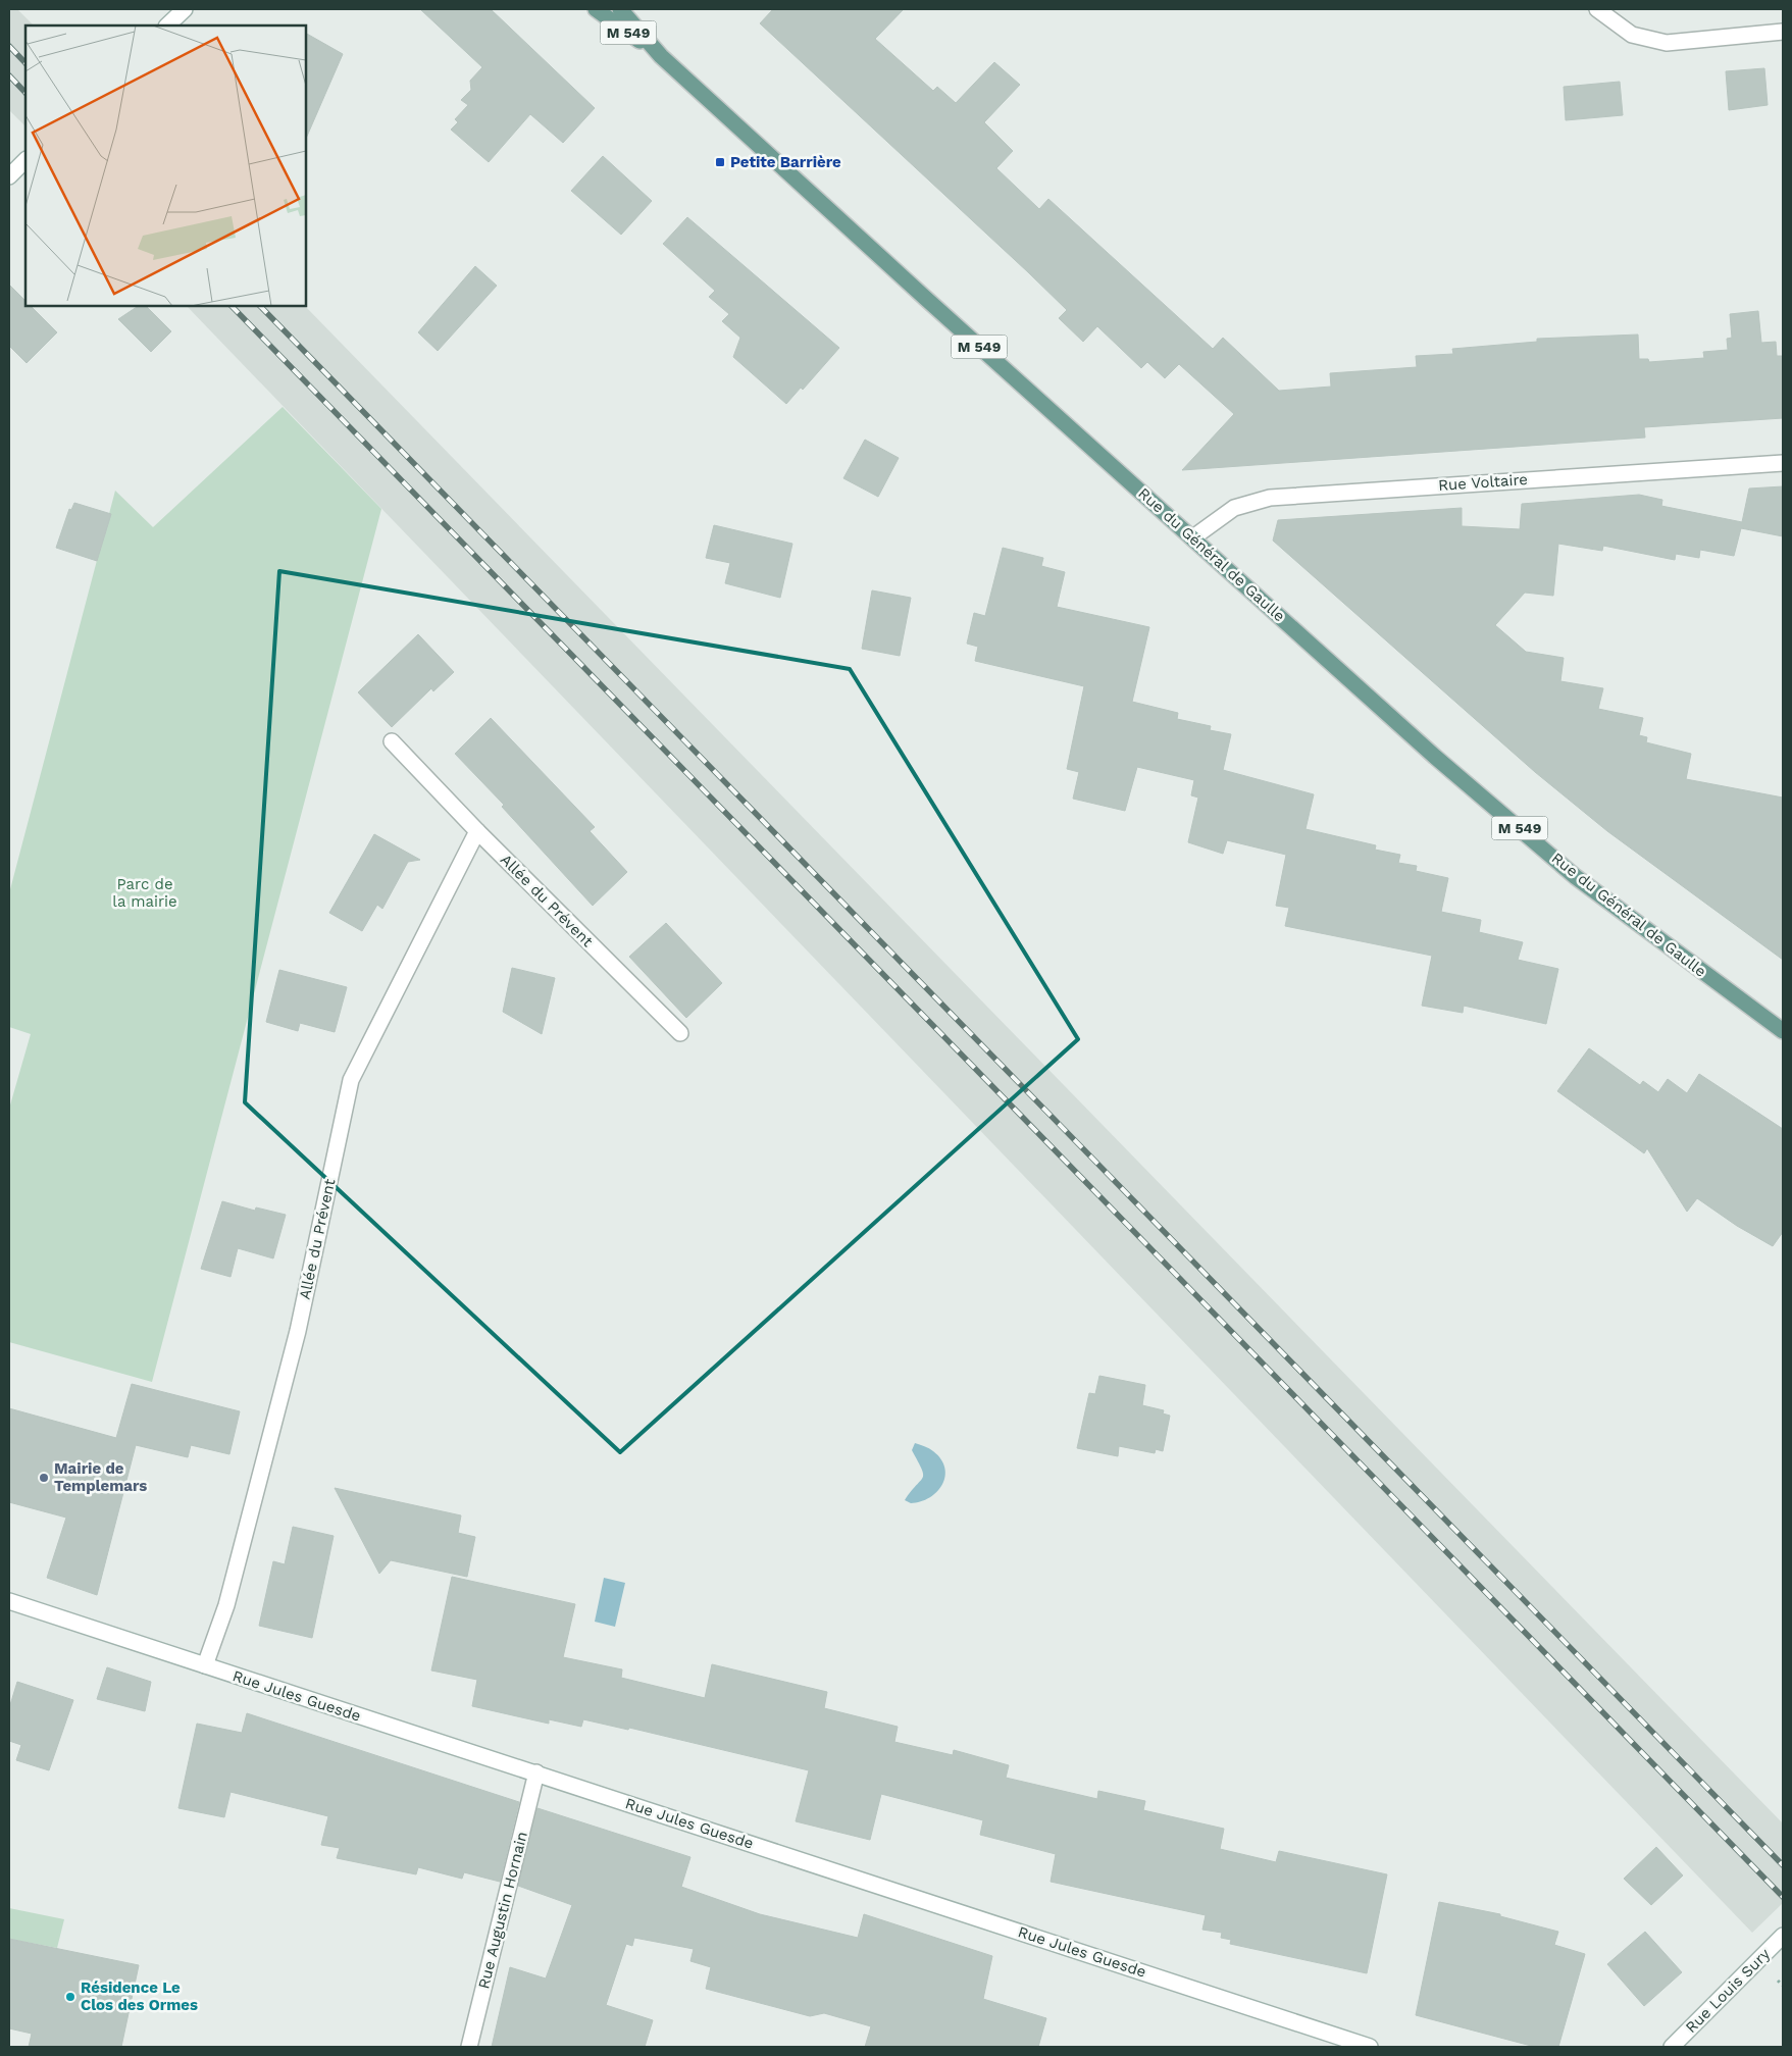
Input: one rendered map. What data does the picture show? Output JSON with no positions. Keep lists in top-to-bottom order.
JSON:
{
  "streets": {
    "main road": ["M 549", "Rue du Général de Gaulle"],
    "street": [
      "Rue Voltaire",
      "Allée du Prévent",
      "Rue Jules Guesde",
      "Rue Augustin Hornain",
      "Rue Louis Sury"
    ]
  },
  "crossings": [
    ["Rue Voltaire", "Rue du Général de Gaulle"],
    ["Allée du Prévent", "Rue Jules Guesde"],
    ["Rue Jules Guesde", "Rue Augustin Hornain"]
  ],
  "parks": ["Parc de la mairie"],
  "places": {
    "transit": ["Petite Barrière"],
    "other": ["Mairie de Templemars", "Résidence Le Clos des Ormes"]
  }
}
